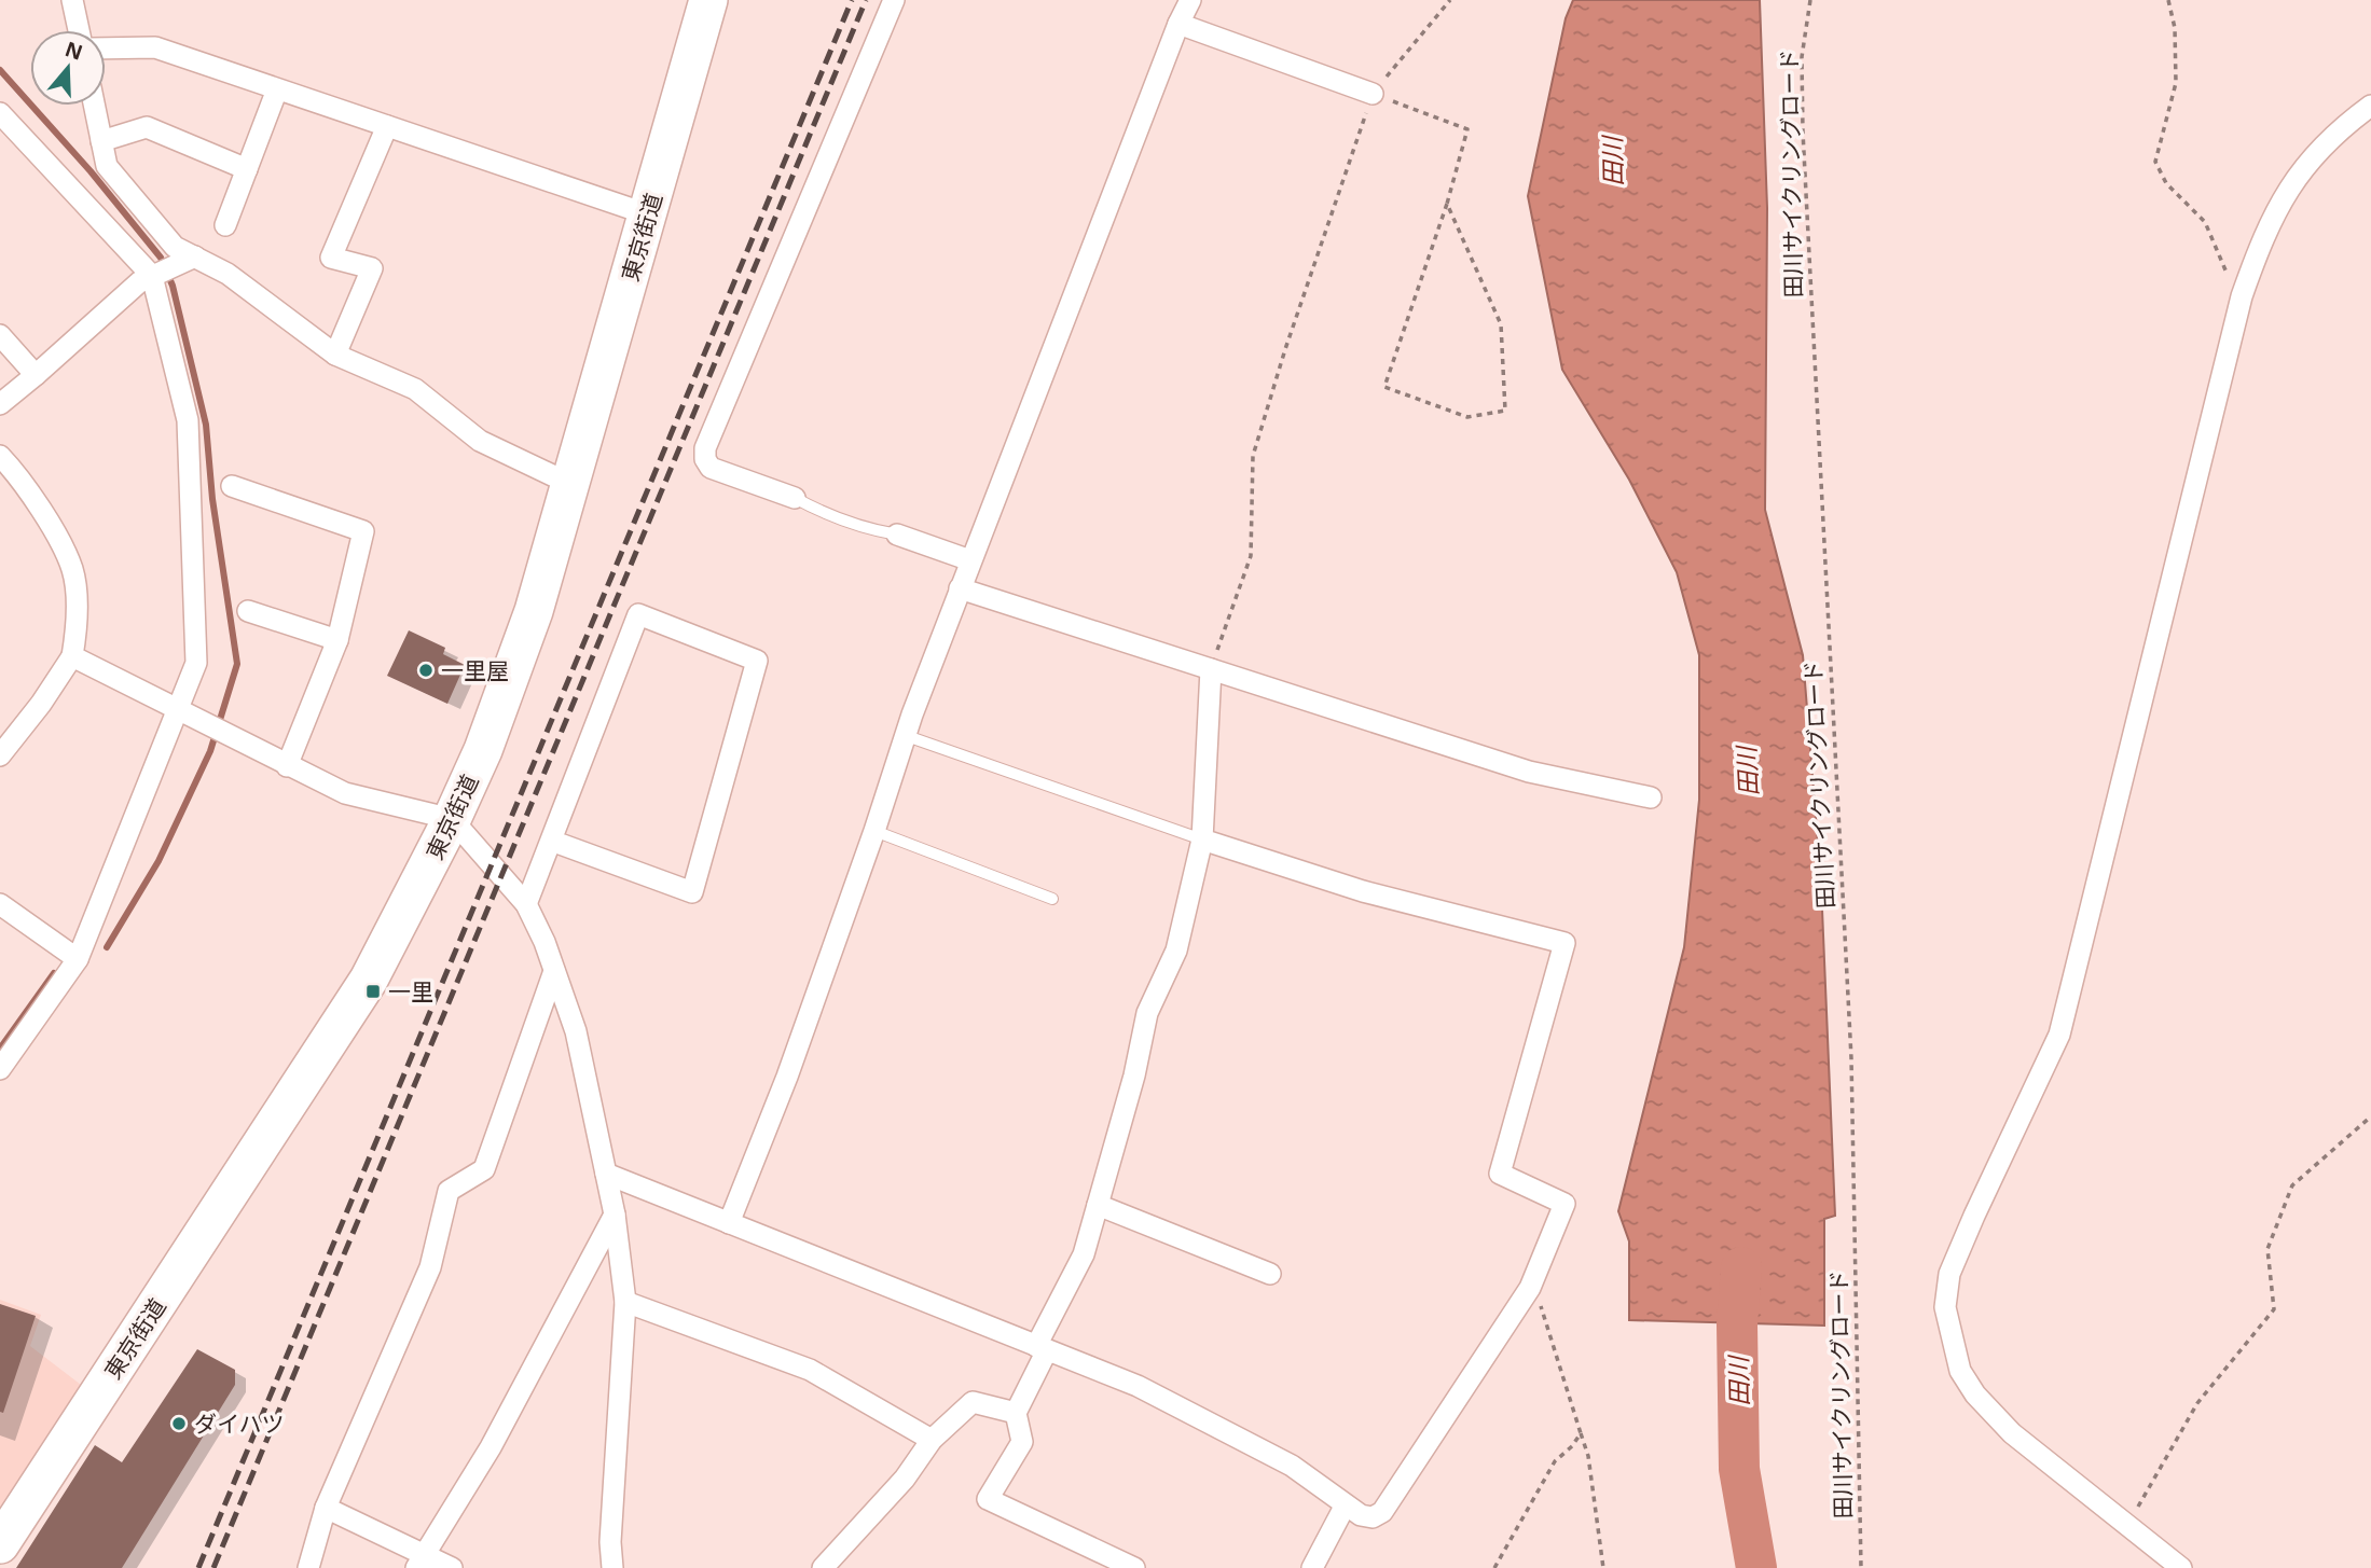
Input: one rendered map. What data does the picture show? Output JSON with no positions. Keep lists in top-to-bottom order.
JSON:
{
  "streets": {
    "highway": ["東京街道"],
    "path": ["田川サイクリングロード"]
  },
  "water": ["田川"],
  "places": {
    "other": ["一里屋", "ダイハツ"],
    "transit": ["一里"]
  },
  "north": "top"
}
